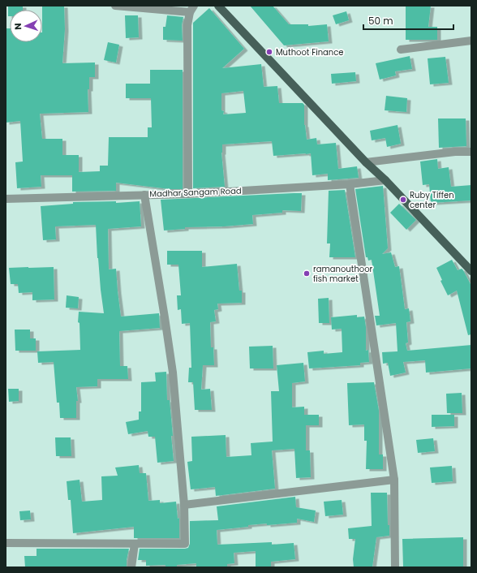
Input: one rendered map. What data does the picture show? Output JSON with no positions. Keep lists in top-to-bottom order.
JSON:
{
  "streets": {
    "street": ["Madhar Sangam Road"]
  },
  "places": ["Muthoot Finance", "Ruby Tiffen center", "ramanouthoor fish market"],
  "scale_bar": "50 m",
  "north": "left"
}
